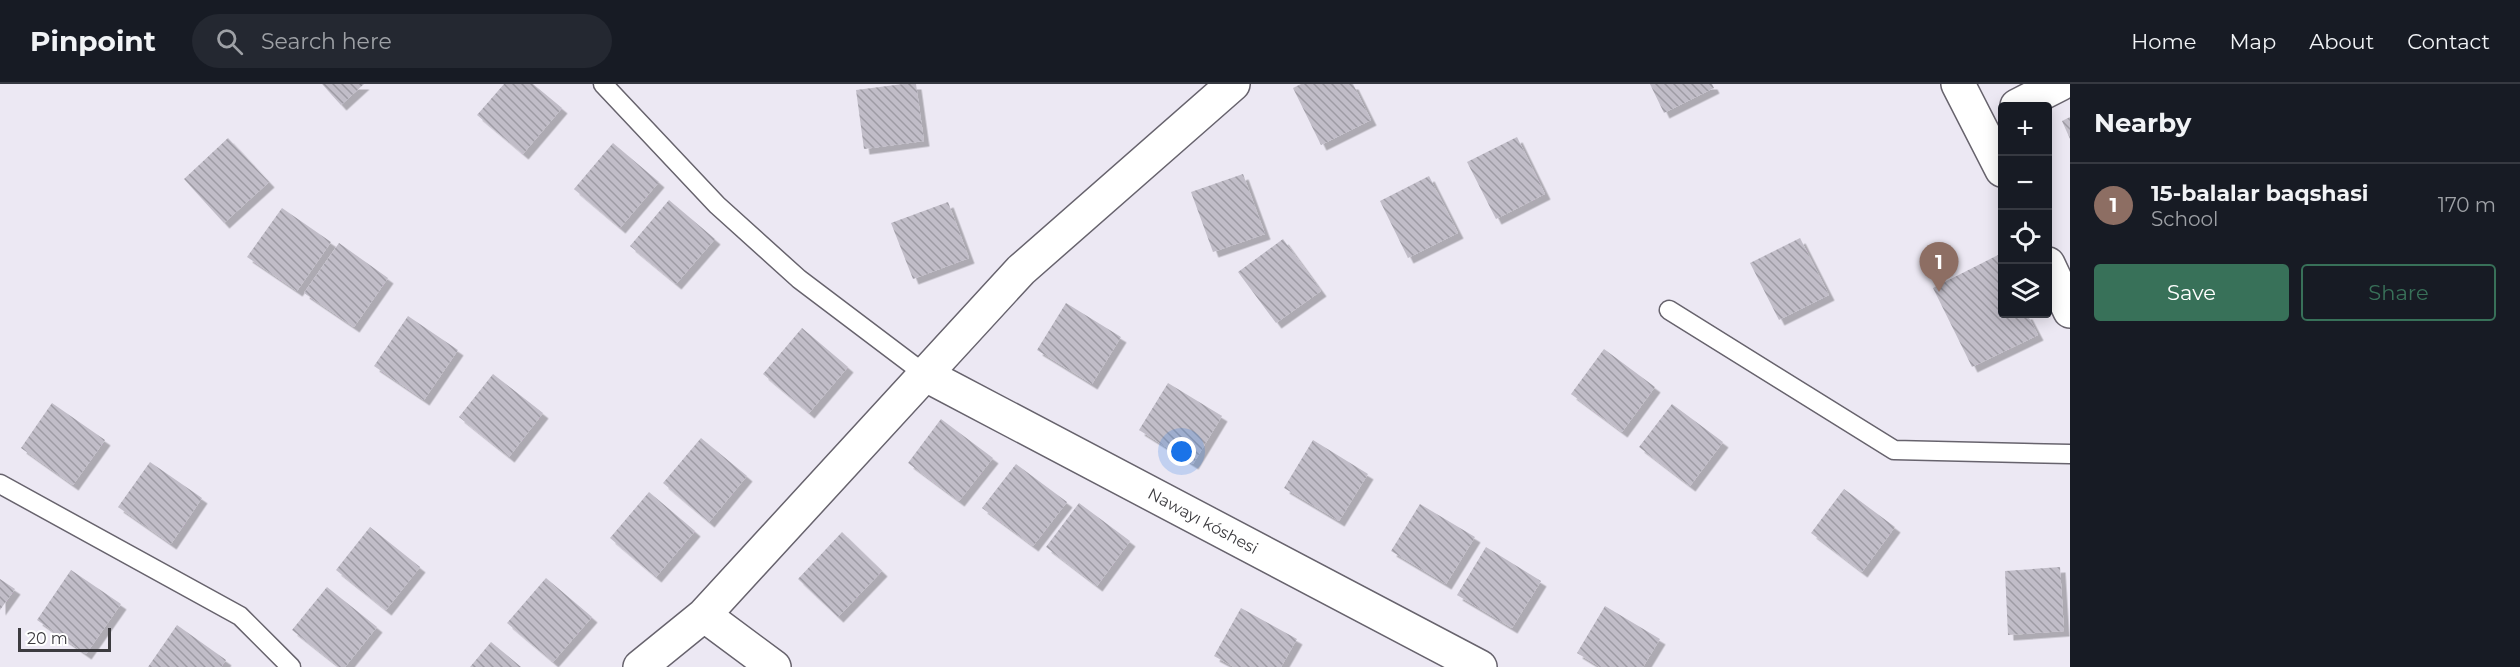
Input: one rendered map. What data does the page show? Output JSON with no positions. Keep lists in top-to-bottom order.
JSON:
{
  "streets": {
    "street": ["Nawayı kóshesi"]
  },
  "scale_bar": "20 m",
  "page": {
    "header": "Pinpoint",
    "search": "Search here",
    "nav": [
      "Home",
      "Map",
      "About",
      "Contact"
    ],
    "heading": "Nearby",
    "map_buttons": ["+", "−"],
    "list": [
      {
        "mark": "1",
        "name": "15-balalar baqshasi",
        "note": "School",
        "value": "170 m"
      }
    ],
    "pins": "1",
    "buttons": ["Save", "Share"],
    "scale": "20 m"
  }
}
